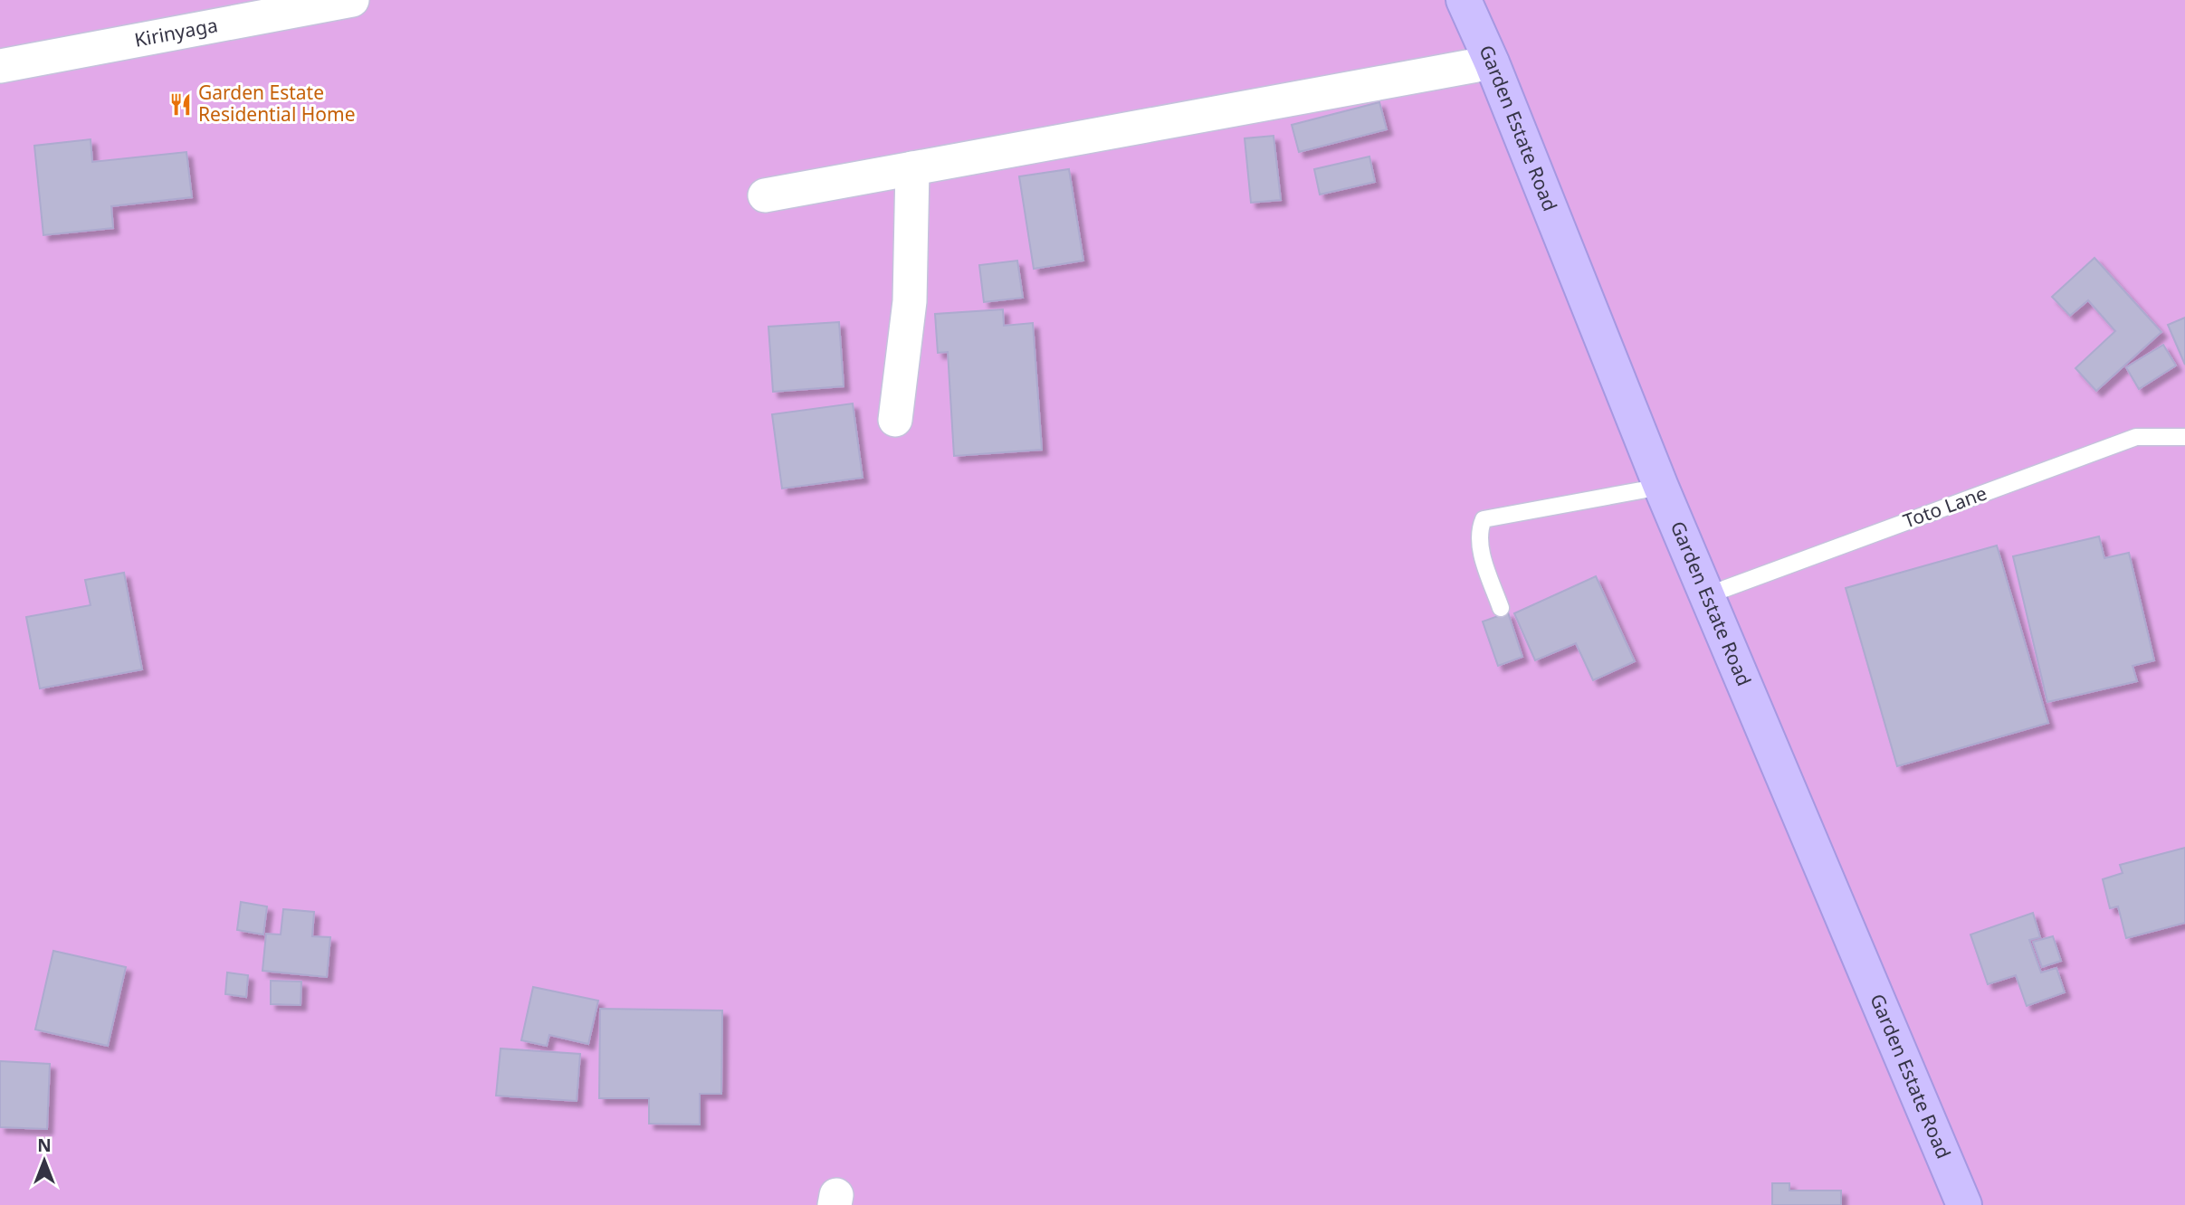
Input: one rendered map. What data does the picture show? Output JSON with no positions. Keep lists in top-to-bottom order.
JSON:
{
  "streets": {
    "street": ["Kirinyaga", "Garden Estate Road"],
    "lane": ["Toto Lane"]
  },
  "crossings": [
    ["Garden Estate Road", "Toto Lane"]
  ],
  "places": {
    "restaurant": ["Garden Estate Residential Home"]
  },
  "north": "top"
}
